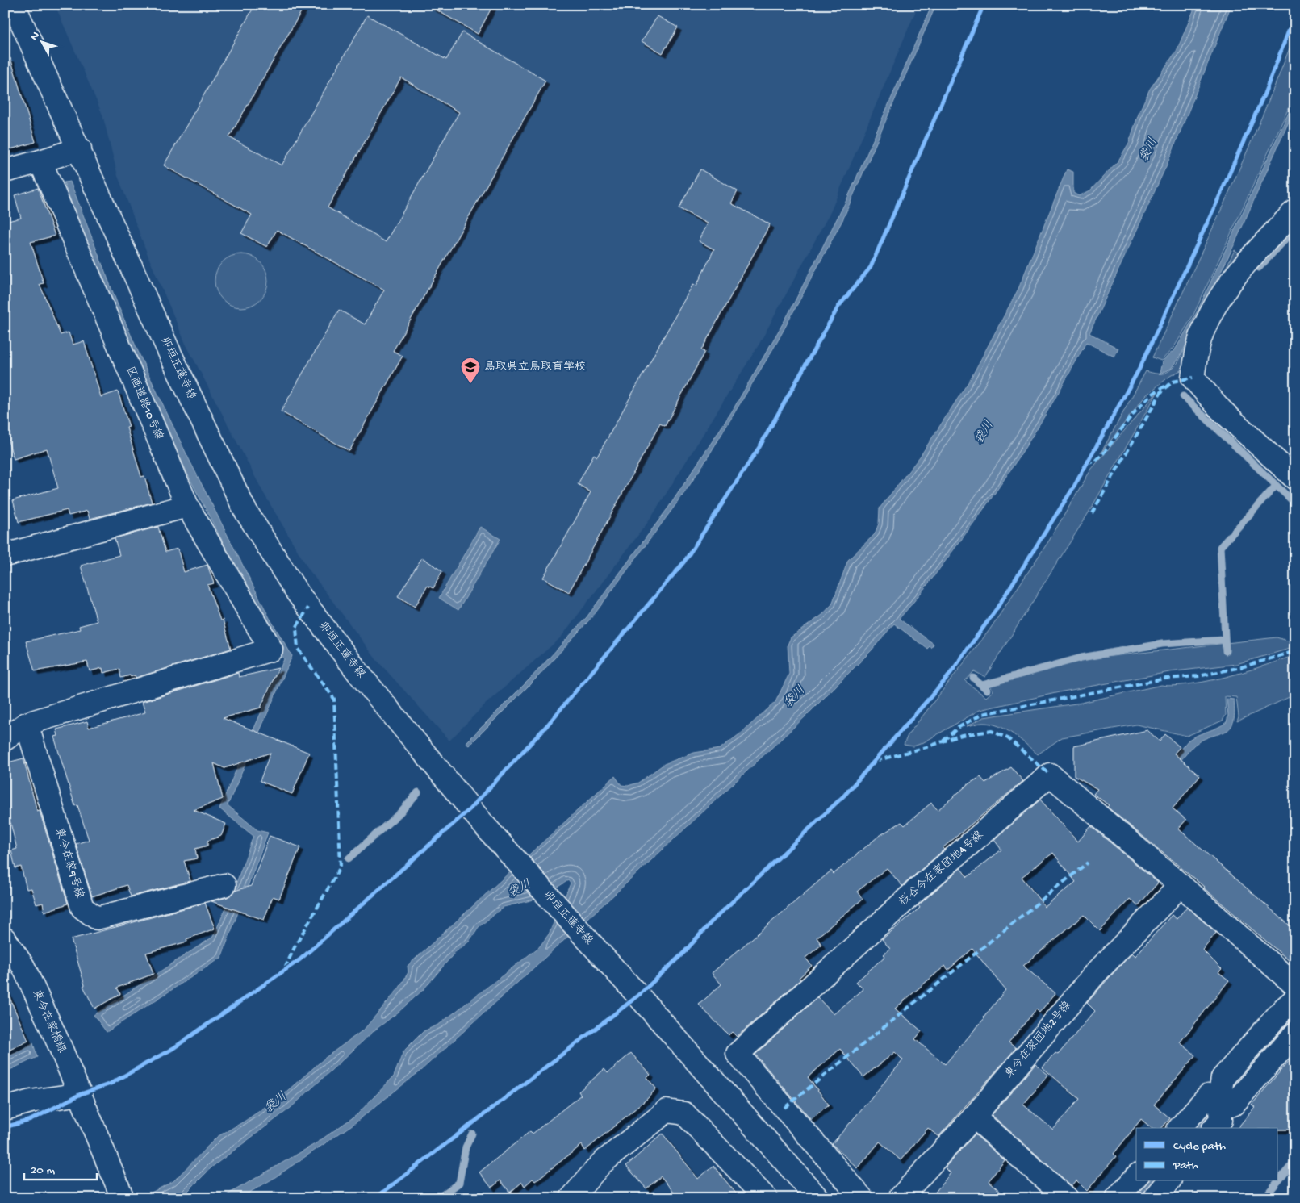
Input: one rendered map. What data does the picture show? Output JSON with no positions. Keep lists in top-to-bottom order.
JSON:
{
  "streets": {
    "street": [
      "卯垣正蓮寺線",
      "区画道路10号線",
      "東今在家9号線",
      "桜谷今在家団地4号線",
      "東今在家橋線",
      "東今在家団地2号線"
    ]
  },
  "crossings": [
    ["区画道路10号線", "東今在家9号線"],
    ["桜谷今在家団地4号線", "東今在家団地2号線"]
  ],
  "water": ["袋川"],
  "places": {
    "school or university": ["鳥取県立鳥取盲学校"]
  },
  "legend": ["Cycle path", "Path"],
  "scale_bar": "20 m",
  "north": "top left"
}
